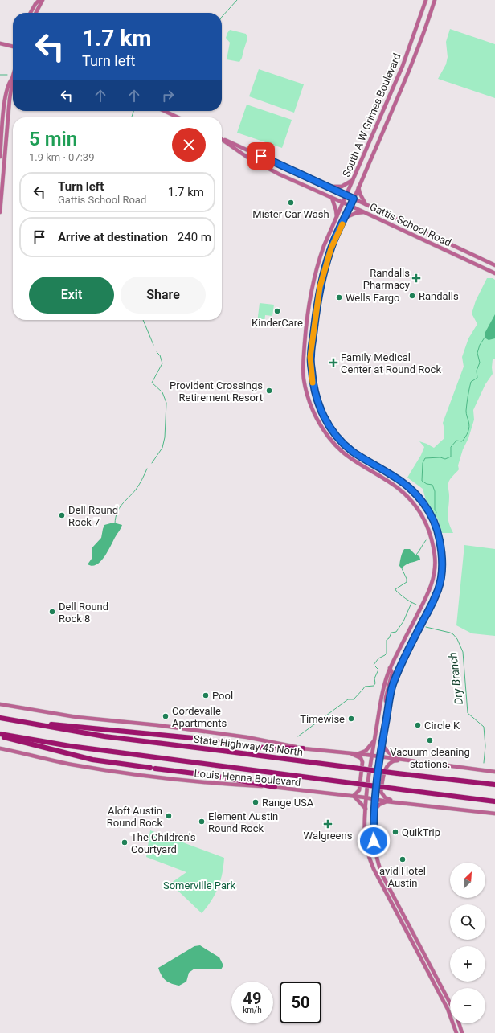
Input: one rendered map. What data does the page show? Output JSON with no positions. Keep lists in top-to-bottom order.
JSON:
{
  "streets": {
    "highway": ["State Highway 45 North"],
    "main road": ["South A W Grimes Boulevard", "Gattis School Road", "Louis Henna Boulevard"]
  },
  "crossings": [
    ["South A W Grimes Boulevard", "Gattis School Road"],
    ["South A W Grimes Boulevard", "Louis Henna Boulevard"]
  ],
  "water": ["Dry Branch"],
  "parks": ["Somerville Park"],
  "places": {
    "other": [
      "Mister Car Wash",
      "Randalls",
      "Wells Fargo",
      "KinderCare",
      "Provident Crossings Retirement Resort",
      "Dell Round Rock 7",
      "Dell Round Rock 8",
      "Pool",
      "Cordevalle Apartments",
      "Timewise",
      "Circle K",
      "Vacuum cleaning stations.",
      "Range USA",
      "Aloft Austin Round Rock",
      "Element Austin Round Rock",
      "QuikTrip",
      "The Children's Courtyard",
      "avid Hotel Austin"
    ],
    "health": ["Randalls Pharmacy", "Family Medical Center at Round Rock", "Walgreens"]
  },
  "north": "top right",
  "page": {
    "turn": ["1.7 km", "Turn left"],
    "heading": ["5 min", "1.9 km · 07:39"],
    "list": [
      {
        "name": "Turn left",
        "note": "Gattis School Road",
        "value": "1.7 km"
      },
      {
        "name": "Arrive at destination",
        "value": "240 m"
      }
    ],
    "buttons": ["Exit", "Share"],
    "map_buttons": ["+", "−"],
    "speed": "49 km/h",
    "limit": "50"
  }
}
